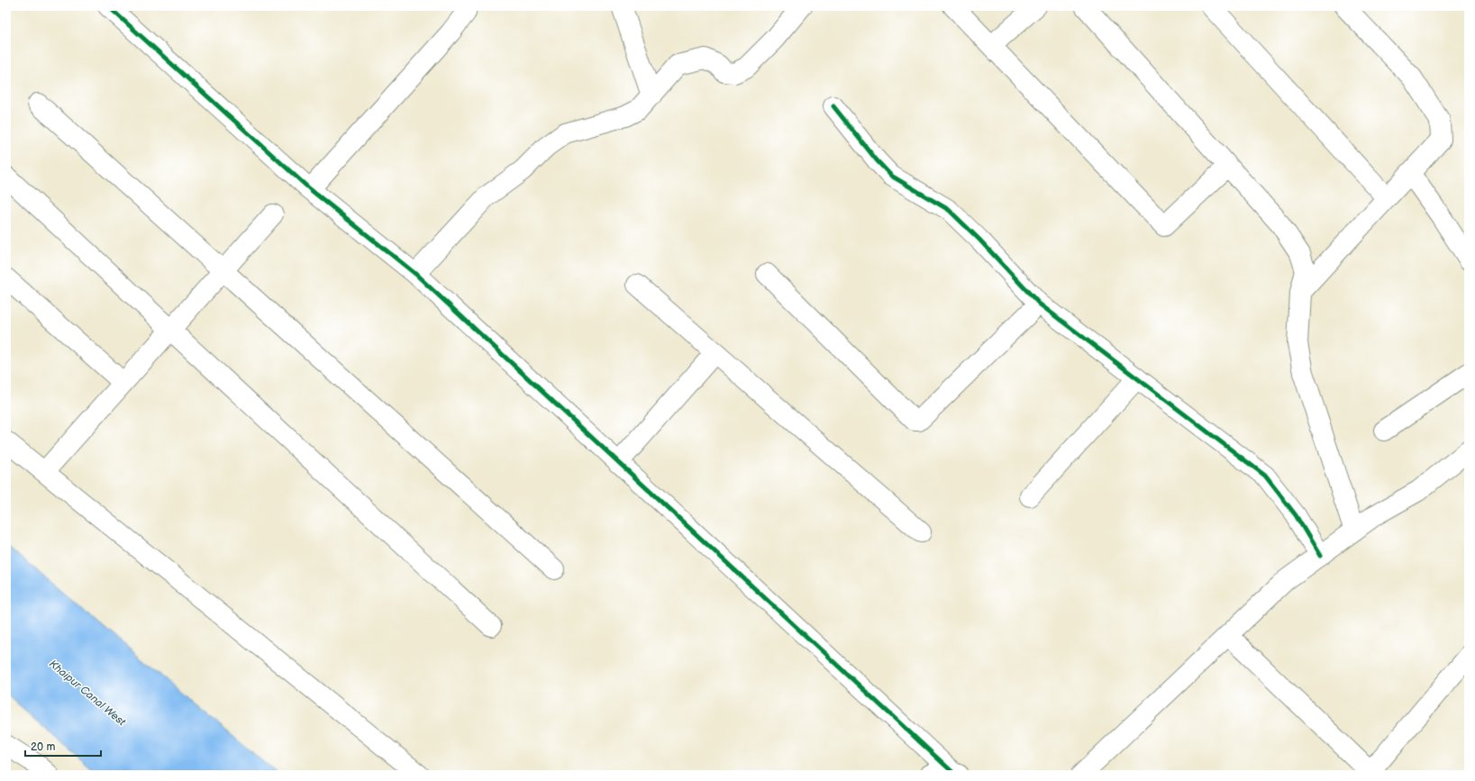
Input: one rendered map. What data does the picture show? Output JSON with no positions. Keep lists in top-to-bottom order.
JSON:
{
  "water": ["Khaipur Canal West"],
  "scale_bar": "20 m"
}
